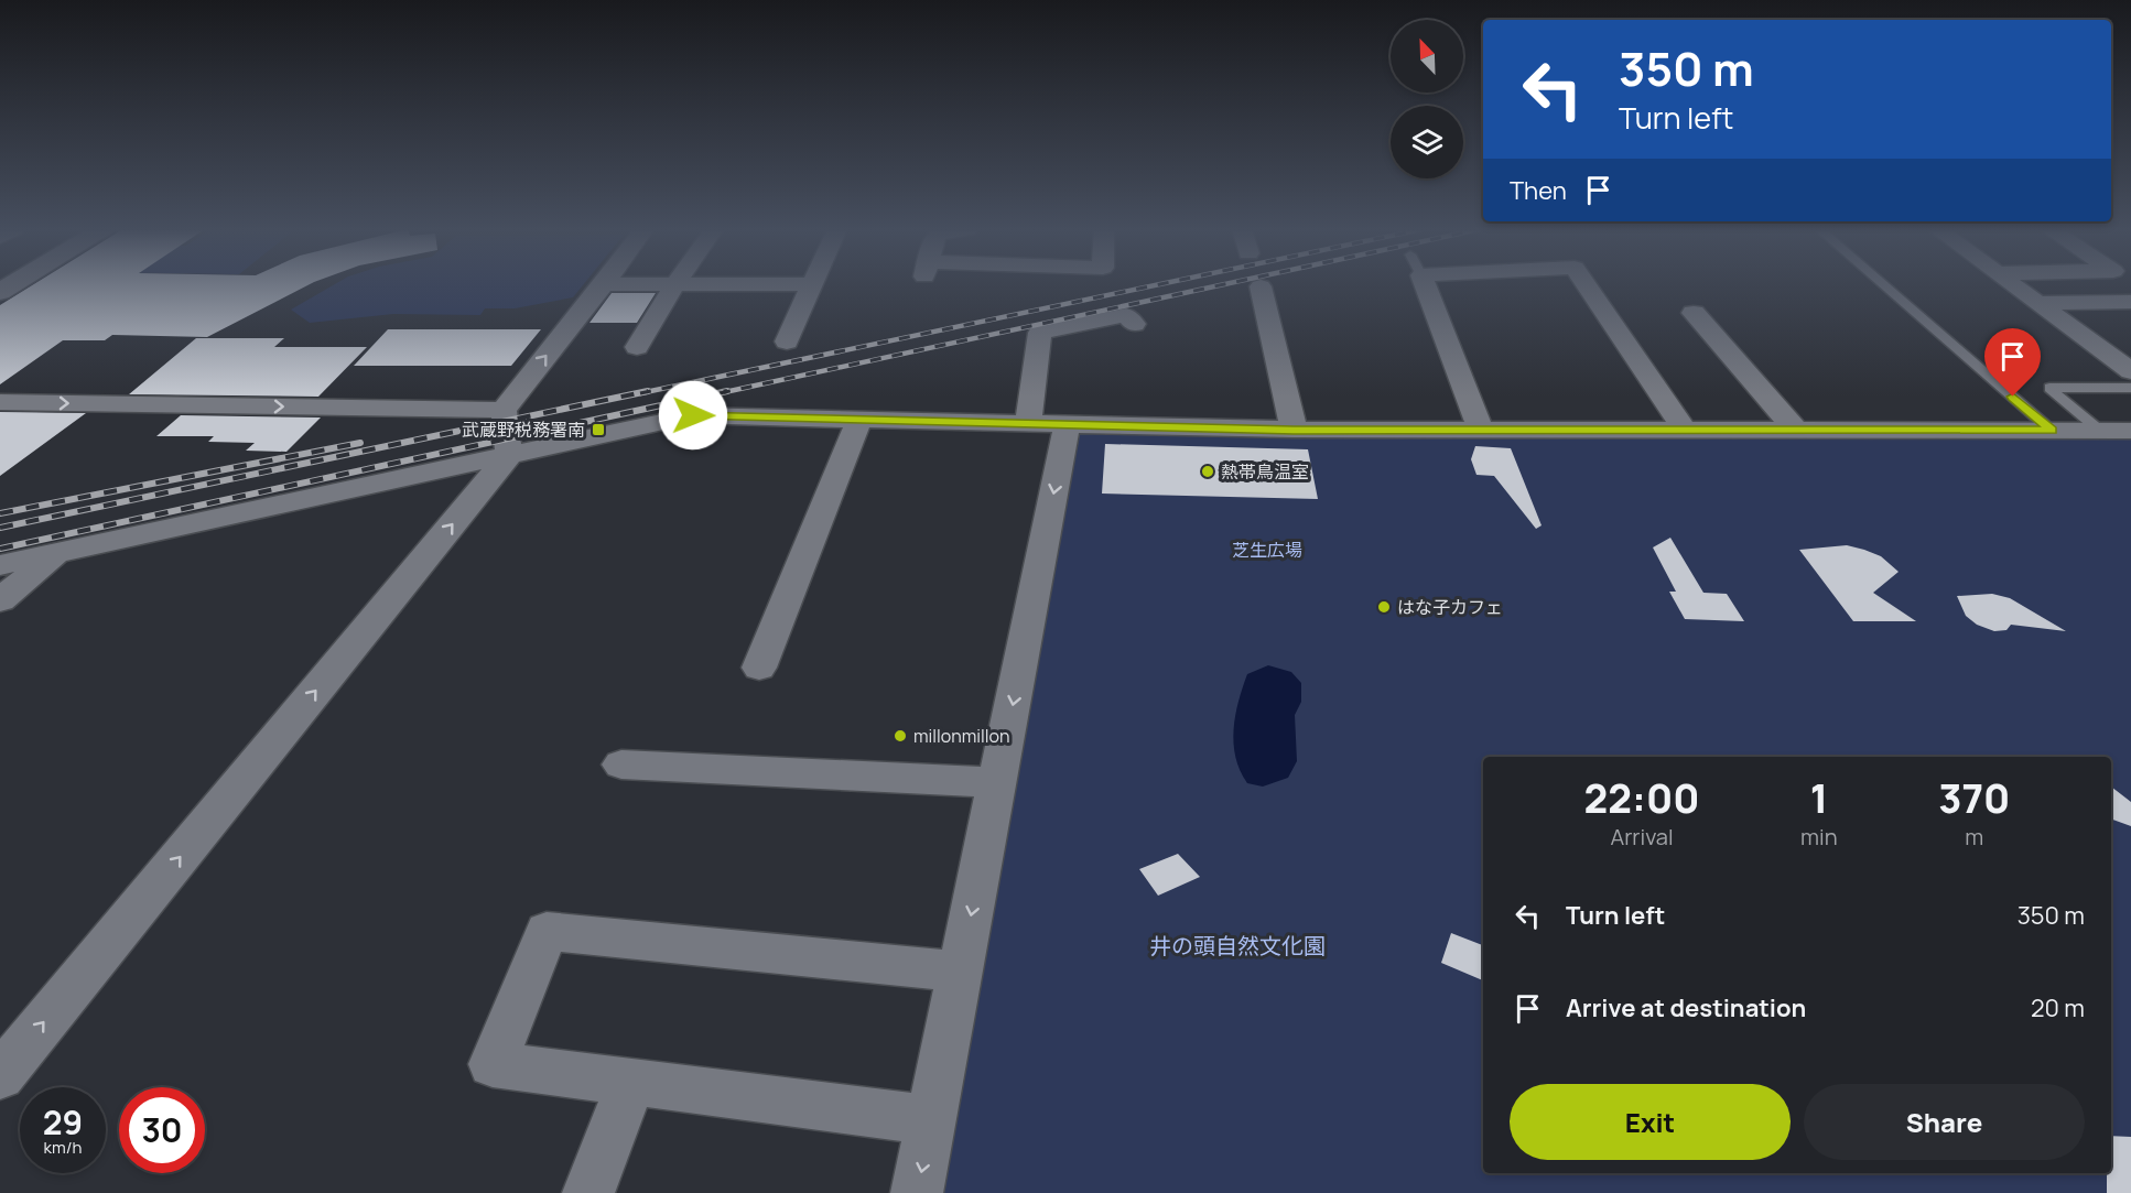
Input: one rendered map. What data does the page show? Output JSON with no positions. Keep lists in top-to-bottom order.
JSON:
{
  "parks": ["芝生広場", "井の頭自然文化園"],
  "places": {
    "transit": ["武蔵野税務署南"],
    "other": ["熱帯鳥温室", "はな子カフェ", "millonmillon"]
  },
  "north": "top left",
  "page": {
    "turn": ["350 m", "Turn left"],
    "then": "Then",
    "eta": [
      "22:00",
      "Arrival",
      "1",
      "min",
      "370",
      "m"
    ],
    "list": [
      {
        "name": "Turn left",
        "value": "350 m"
      },
      {
        "name": "Arrive at destination",
        "value": "20 m"
      }
    ],
    "buttons": ["Exit", "Share"],
    "speed": "29 km/h",
    "limit": "30"
  }
}
